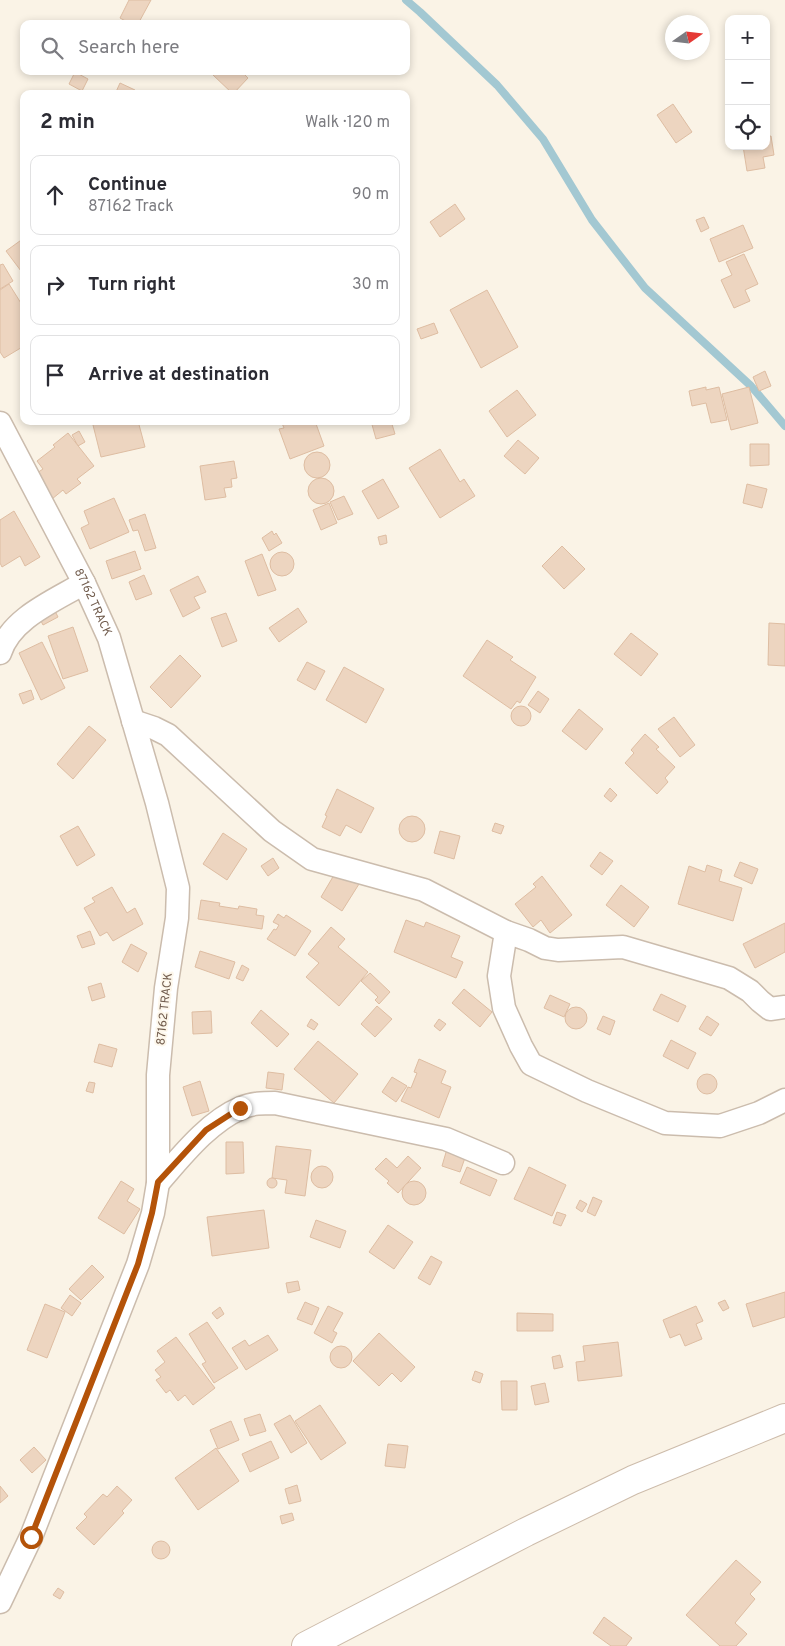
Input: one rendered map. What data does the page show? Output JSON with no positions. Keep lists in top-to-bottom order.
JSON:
{
  "streets": {
    "street": ["87162 TRACK"]
  },
  "north": "right",
  "page": {
    "map_buttons": ["+", "−"],
    "search": "Search here",
    "heading": ["2 min", "Walk · 120 m"],
    "list": [
      ["Continue", "87162 Track", "90 m"],
      ["Turn right", "30 m"],
      "Arrive at destination"
    ]
  }
}
